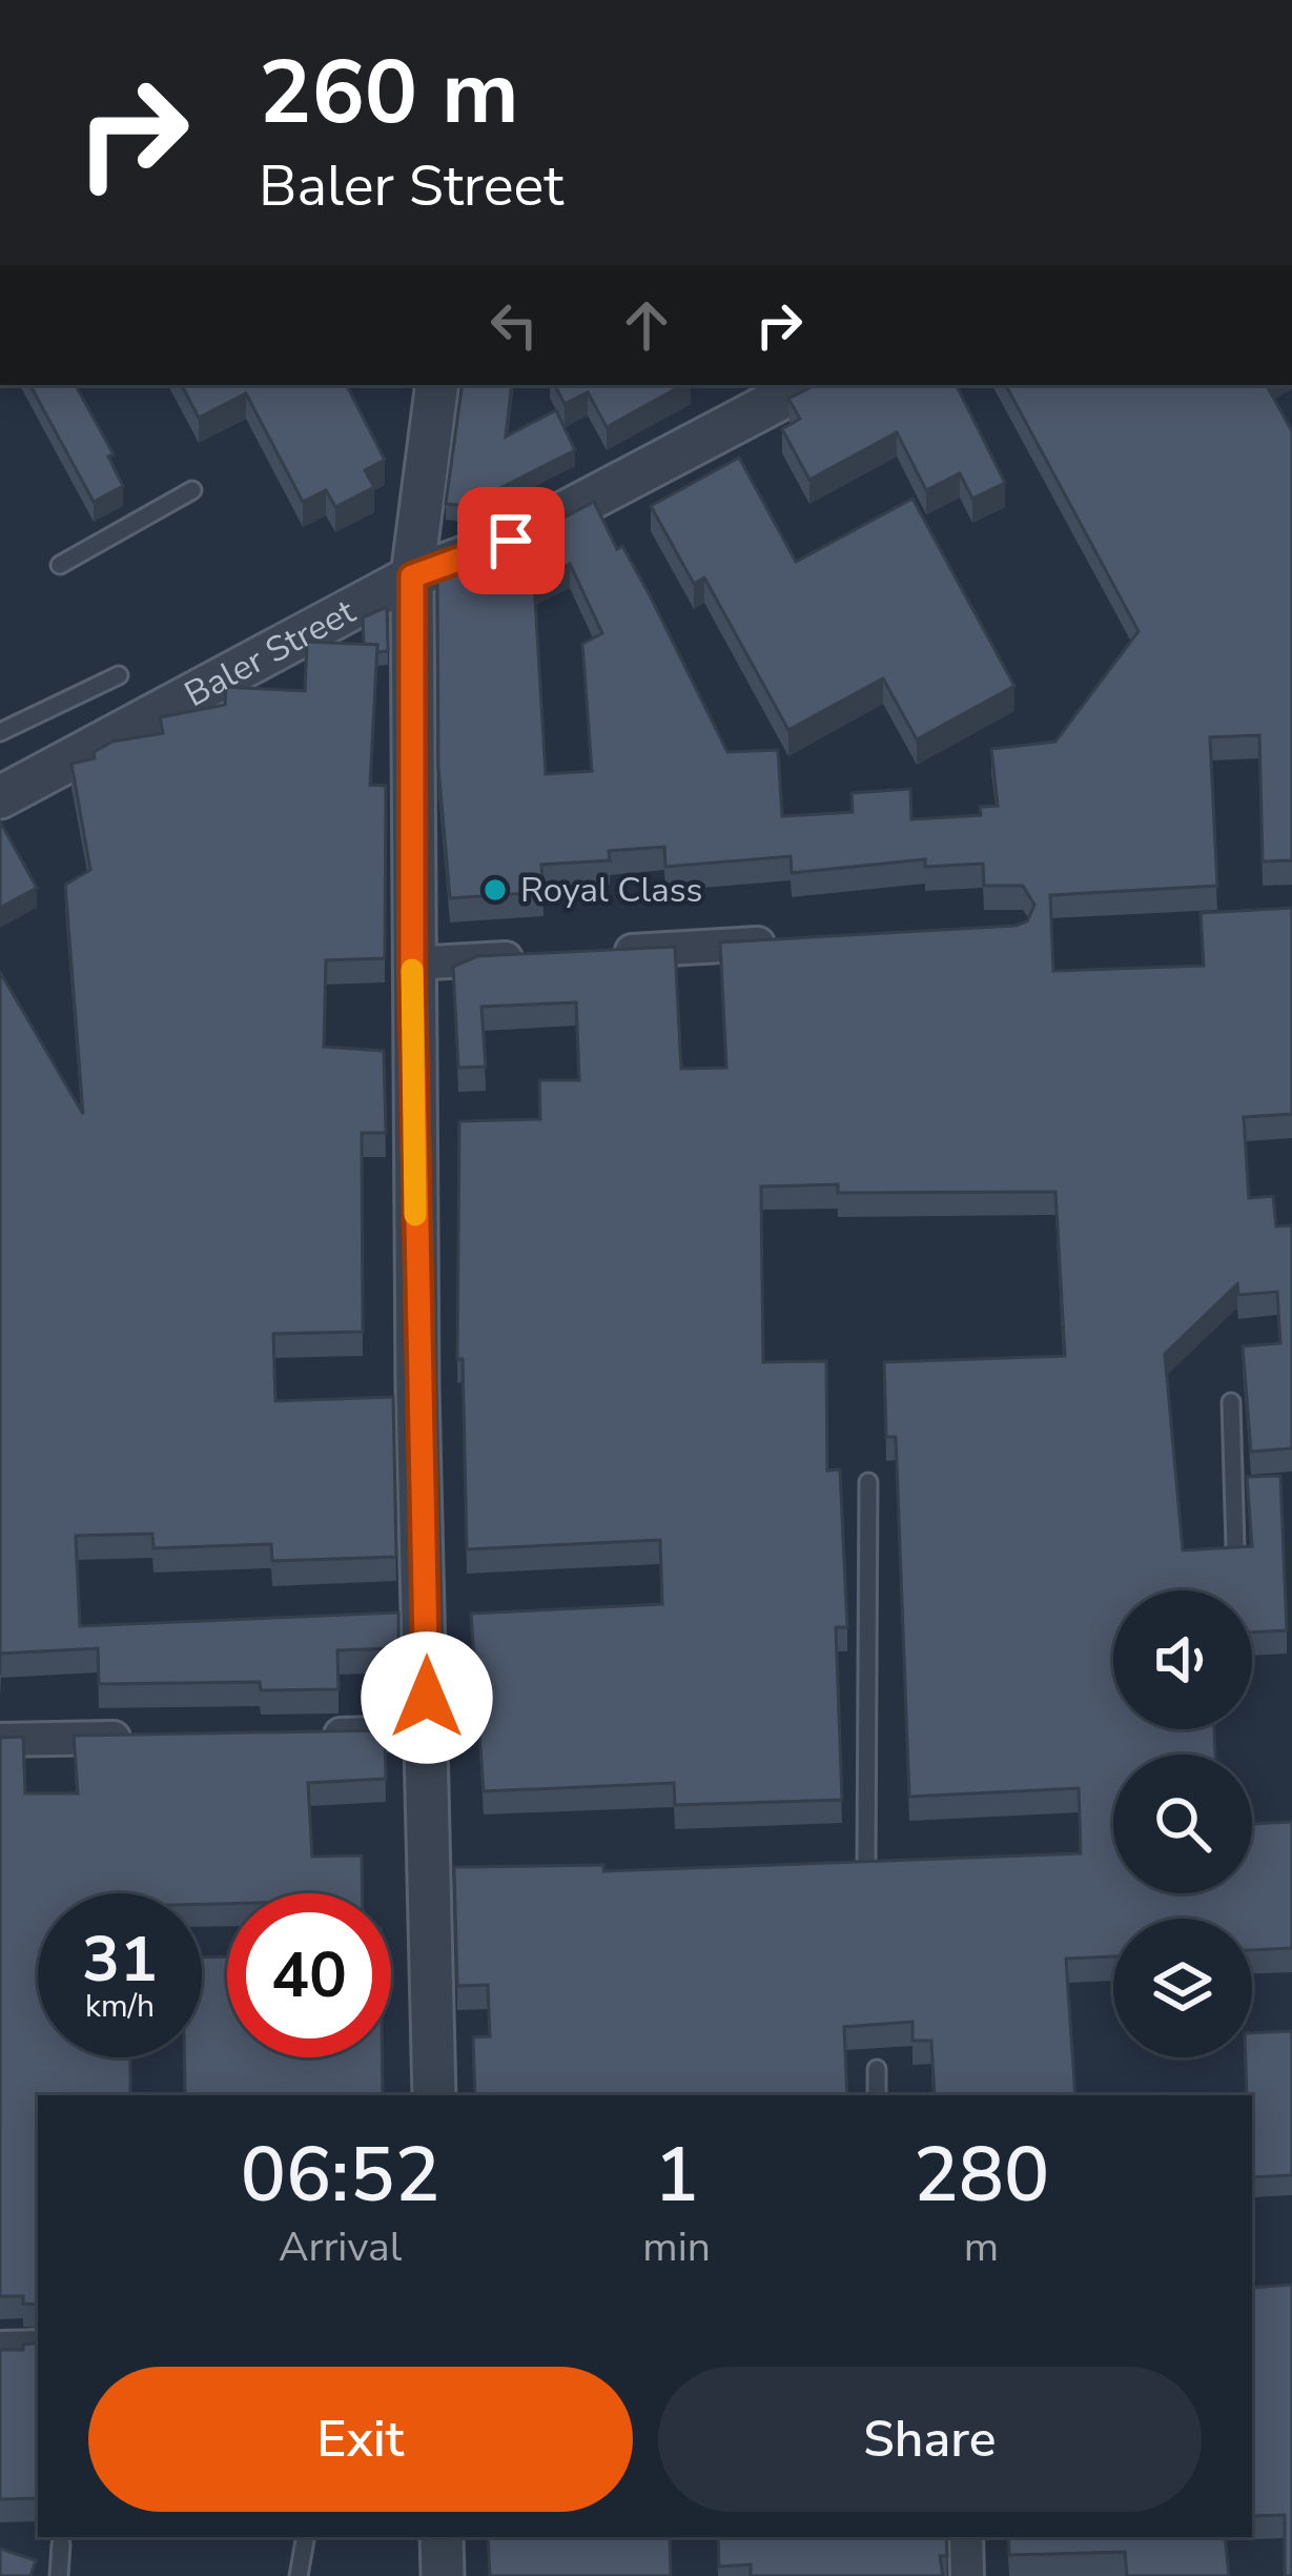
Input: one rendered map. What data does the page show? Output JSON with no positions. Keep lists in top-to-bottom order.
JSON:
{
  "streets": {
    "street": ["Baler Street"]
  },
  "places": ["Royal Class"],
  "page": {
    "turn": ["260 m", "Baler Street"],
    "speed": "31 km/h",
    "limit": "40",
    "eta": [
      "06:52",
      "Arrival",
      "1",
      "min",
      "280",
      "m"
    ],
    "buttons": ["Exit", "Share"]
  }
}
